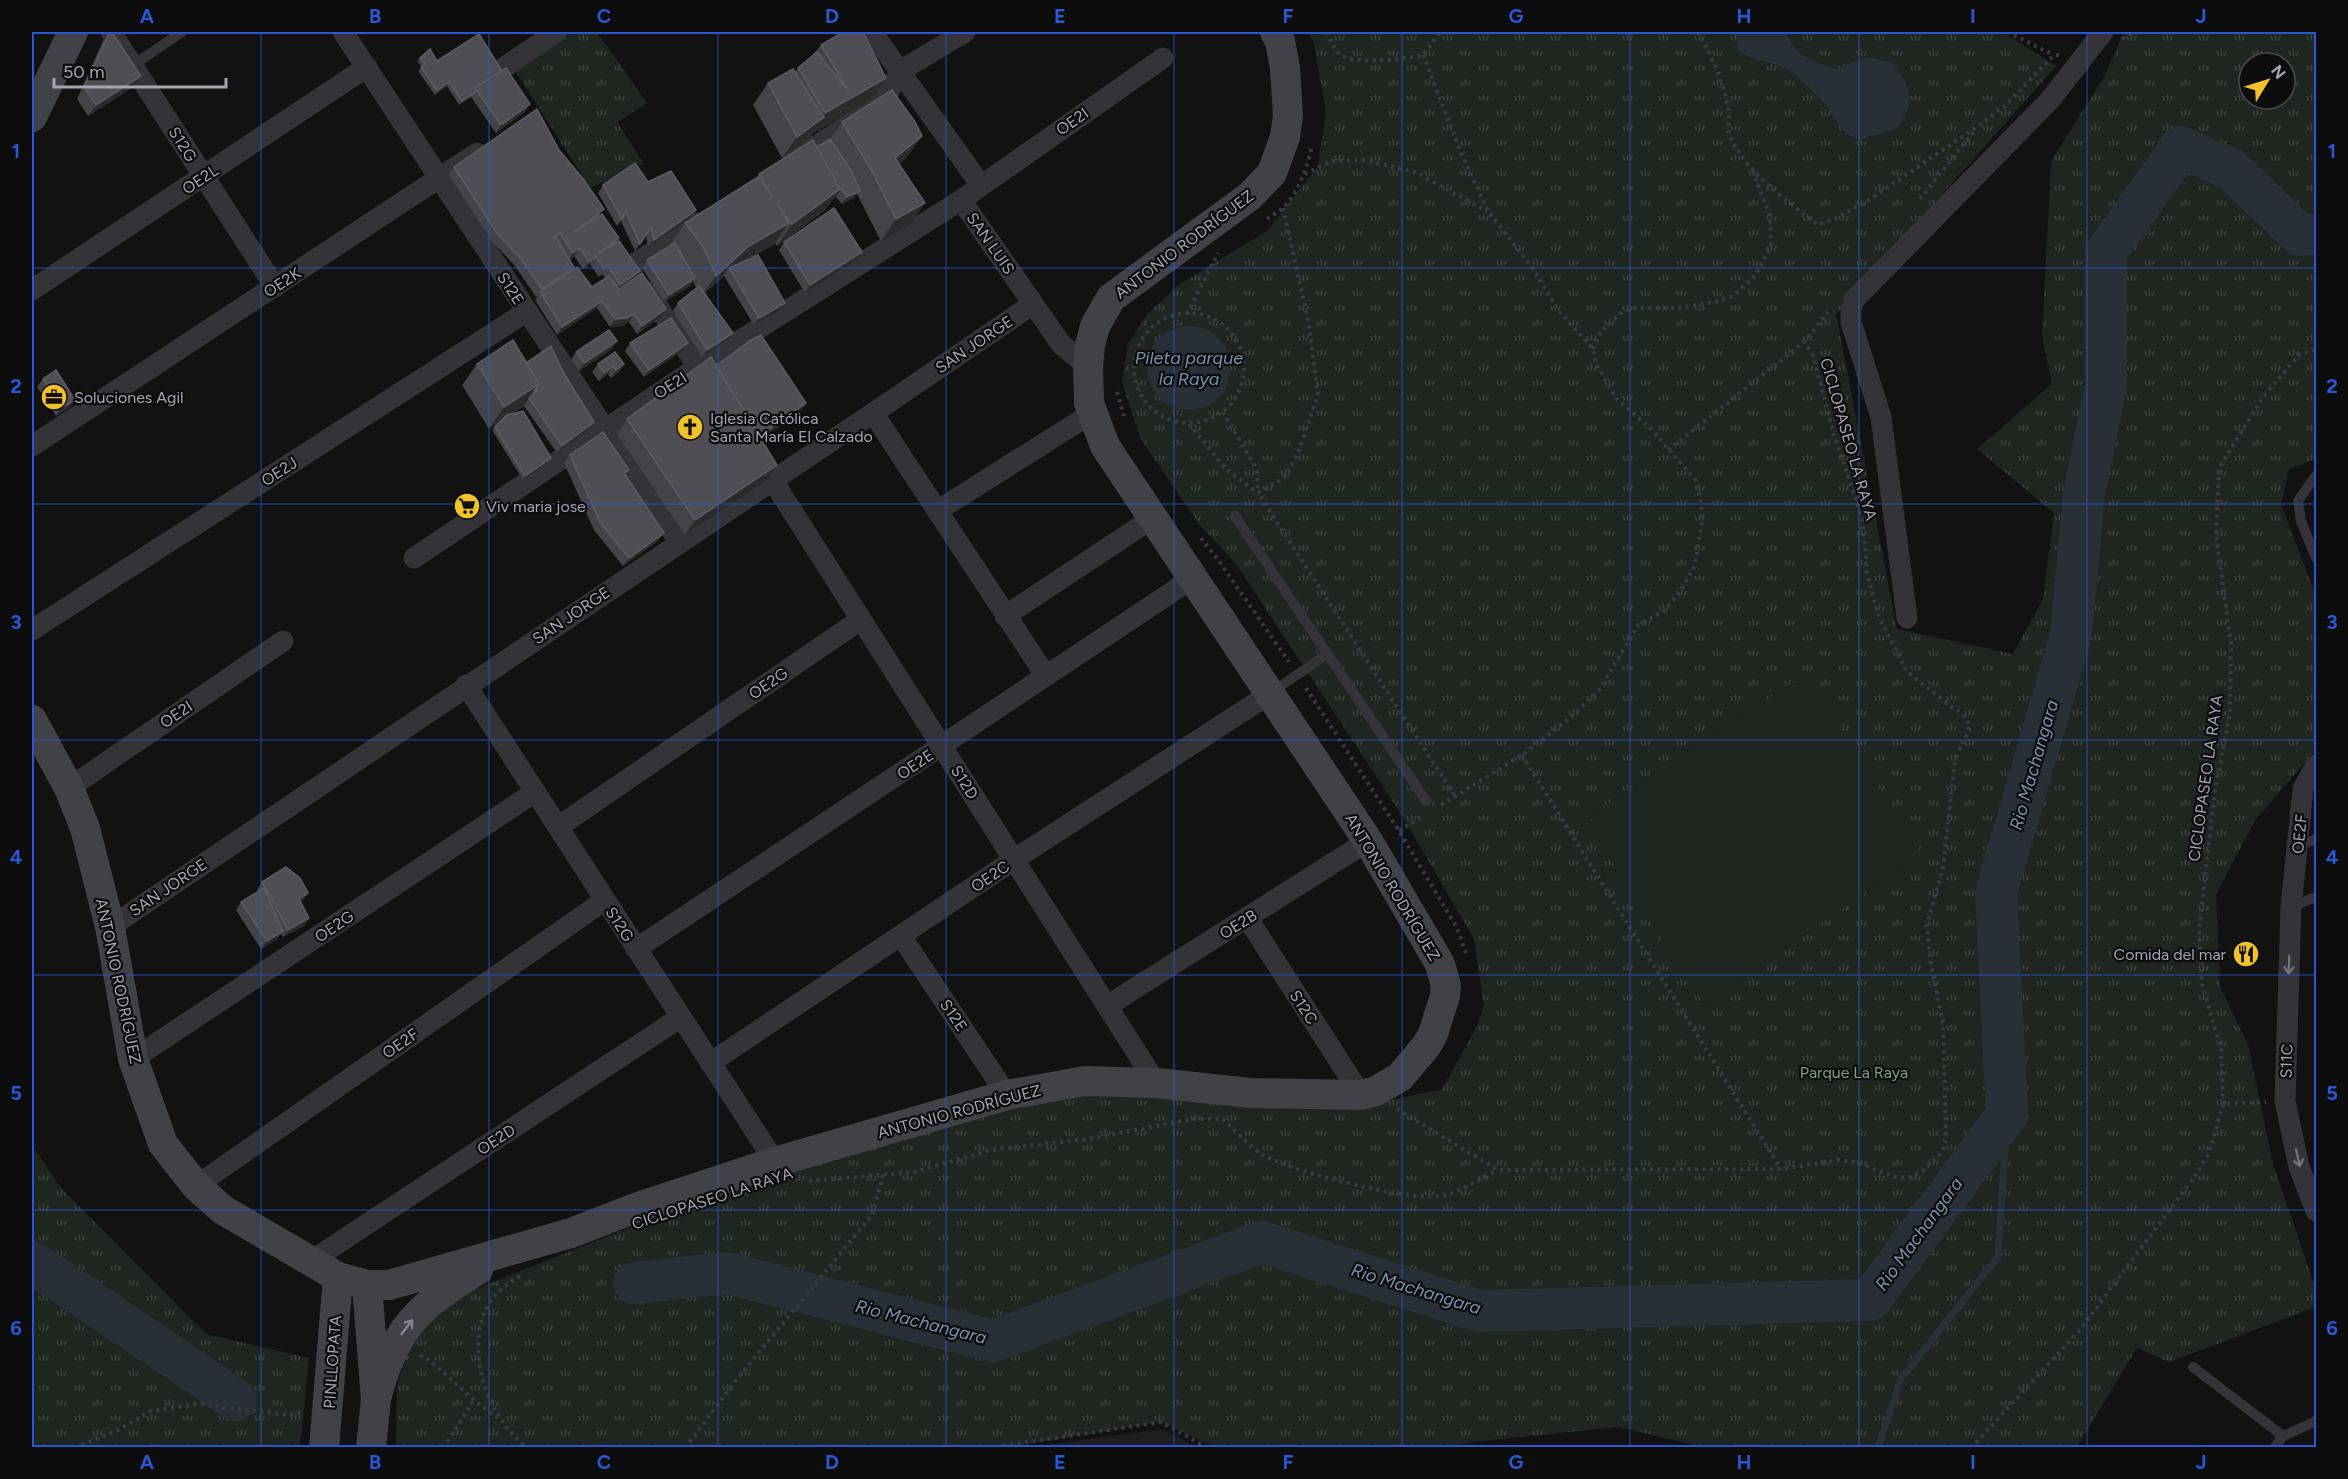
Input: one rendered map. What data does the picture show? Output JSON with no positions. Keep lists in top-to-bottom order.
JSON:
{
  "streets": {
    "street": [
      "OE2I",
      "S12G",
      "OE2L",
      "SAN LUIS",
      "ANTONIO RODRÍGUEZ",
      "OE2K",
      "S12E",
      "SAN JORGE",
      "OE2J",
      "OE2G",
      "OE2E",
      "S12D",
      "OE2F",
      "OE2C",
      "OE2B",
      "S12C",
      "S11C",
      "OE2D",
      "PINLLOPATA"
    ],
    "path": ["CICLOPASEO LA RAYA"]
  },
  "crossings": [
    ["OE2I", "SAN LUIS"],
    ["OE2I", "ANTONIO RODRÍGUEZ"],
    ["OE2I", "S12E"],
    ["S12G", "OE2L"],
    ["S12G", "ANTONIO RODRÍGUEZ"],
    ["S12G", "OE2K"],
    ["S12G", "SAN JORGE"],
    ["S12G", "OE2G"],
    ["S12G", "OE2E"],
    ["S12G", "OE2F"],
    ["S12G", "OE2C"],
    ["S12G", "OE2D"],
    ["OE2L", "S12E"],
    ["SAN LUIS", "ANTONIO RODRÍGUEZ"],
    ["SAN LUIS", "SAN JORGE"],
    ["ANTONIO RODRÍGUEZ", "S12E"],
    ["ANTONIO RODRÍGUEZ", "SAN JORGE"],
    ["ANTONIO RODRÍGUEZ", "OE2G"],
    ["ANTONIO RODRÍGUEZ", "OE2E"],
    ["ANTONIO RODRÍGUEZ", "S12D"],
    ["ANTONIO RODRÍGUEZ", "OE2F"],
    ["ANTONIO RODRÍGUEZ", "OE2C"],
    ["ANTONIO RODRÍGUEZ", "OE2B"],
    ["ANTONIO RODRÍGUEZ", "S12C"],
    ["ANTONIO RODRÍGUEZ", "OE2D"],
    ["ANTONIO RODRÍGUEZ", "PINLLOPATA"],
    ["OE2K", "S12E"],
    ["S12E", "SAN JORGE"],
    ["S12E", "OE2J"],
    ["S12E", "OE2C"],
    ["SAN JORGE", "S12D"],
    ["OE2G", "S12D"],
    ["OE2E", "S12D"],
    ["S12D", "OE2C"],
    ["S12D", "OE2B"],
    ["OE2F", "S11C"],
    ["OE2B", "S12C"]
  ],
  "one_way": ["S11C"],
  "water": ["Pileta parque la Raya", "Rio Machangara"],
  "parks": ["Parque La Raya"],
  "places": {
    "office": ["Soluciones Agil"],
    "church": ["Iglesia Católica Santa María El Calzado"],
    "supermarket": ["Viv maria jose"],
    "restaurant": ["Comida del mar"]
  },
  "scale_bar": "50 m",
  "north": "top right",
  "grid": {
    "columns": [
      "A",
      "B",
      "C",
      "D",
      "E",
      "F",
      "G",
      "H",
      "I",
      "J"
    ],
    "rows": [
      "1",
      "2",
      "3",
      "4",
      "5",
      "6"
    ]
  }
}
